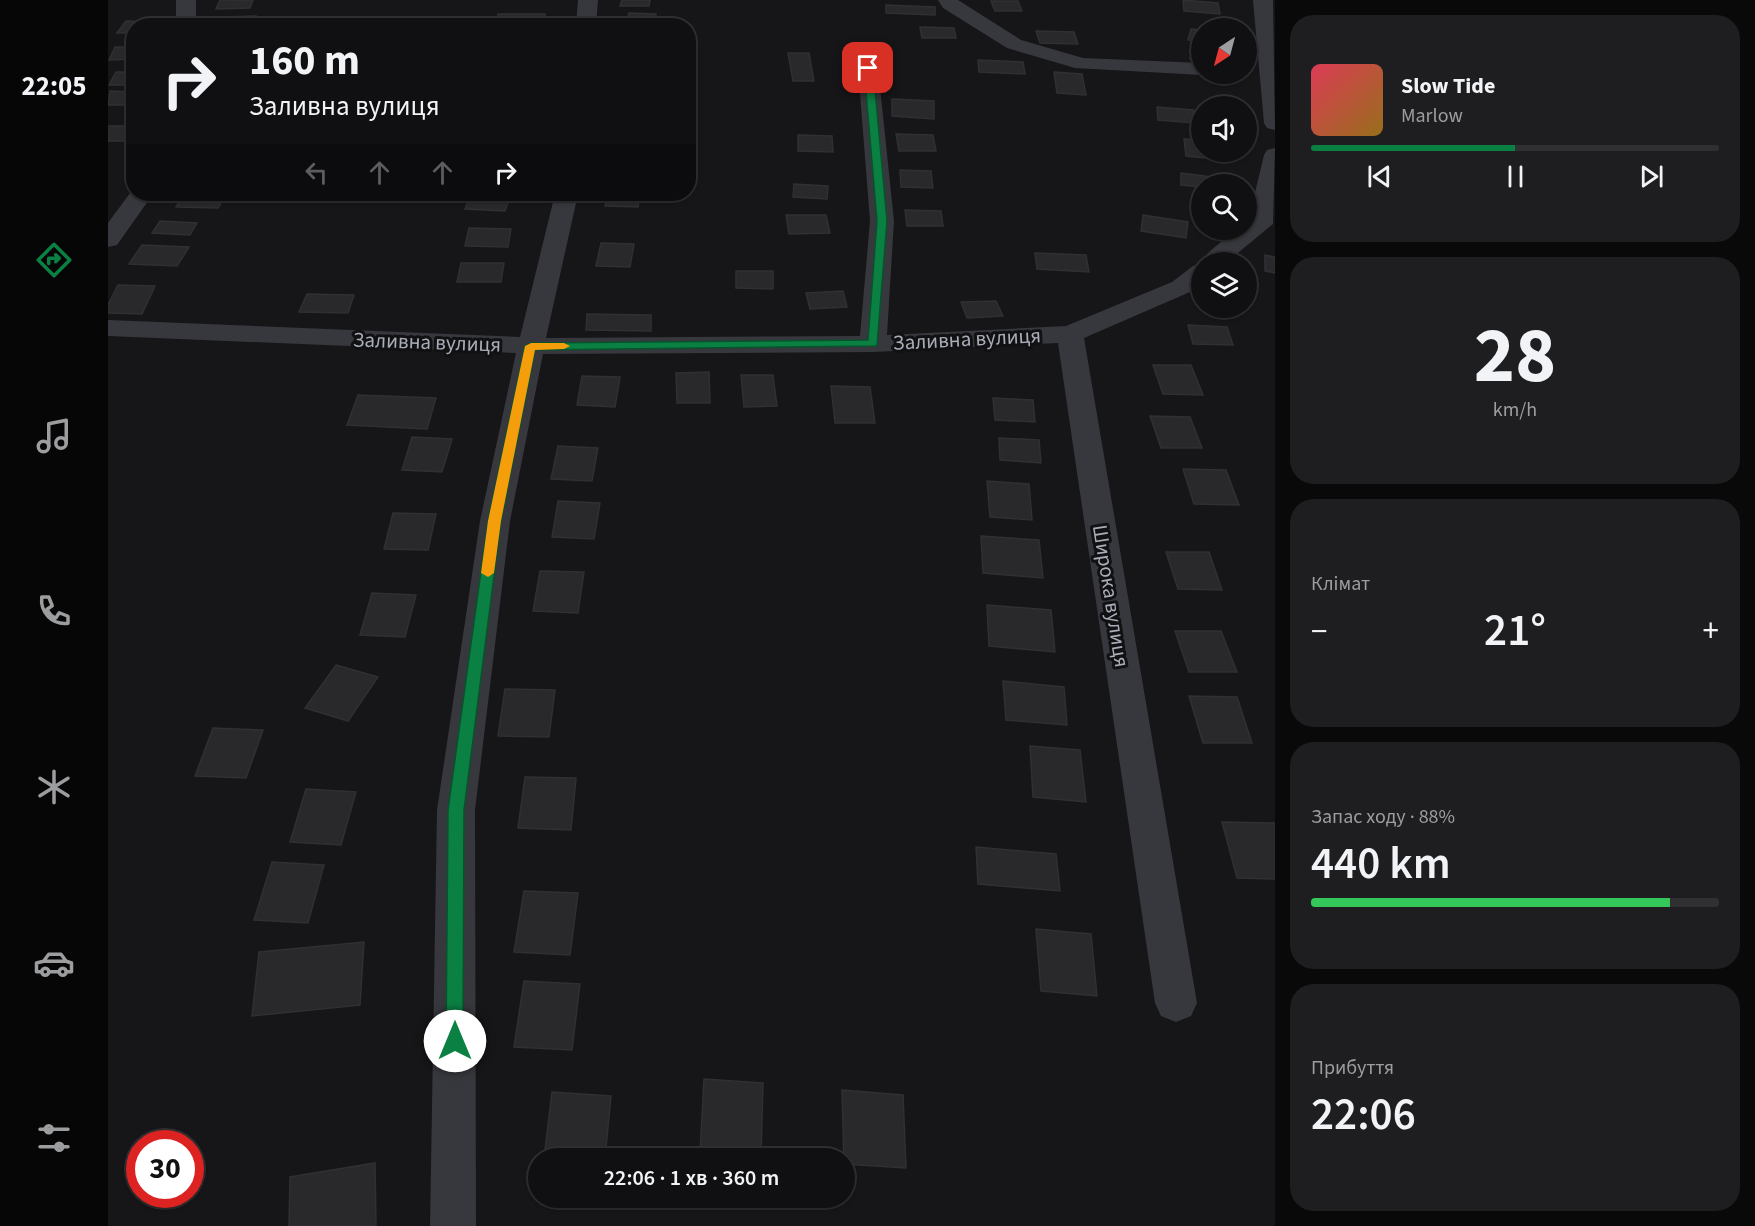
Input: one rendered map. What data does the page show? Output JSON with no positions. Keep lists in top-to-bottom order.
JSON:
{
  "streets": {
    "street": ["Заливна вулиця", "Широка вулиця"]
  },
  "crossings": [
    ["Заливна вулиця", "Широка вулиця"]
  ],
  "north": "bottom left",
  "page": {
    "tabs": "22:05",
    "turn": ["160 m", "Заливна вулиця"],
    "song": ["Slow Tide", "Marlow"],
    "tile": [
      ["28", "km/h"],
      "Клімат",
      ["Запас ходу · 88%", "440 km"],
      ["Прибуття", "22:06"]
    ],
    "heat": ["−", "21°", "+"],
    "limit": "30",
    "trip": "22:06 · 1 хв · 360 m"
  }
}
